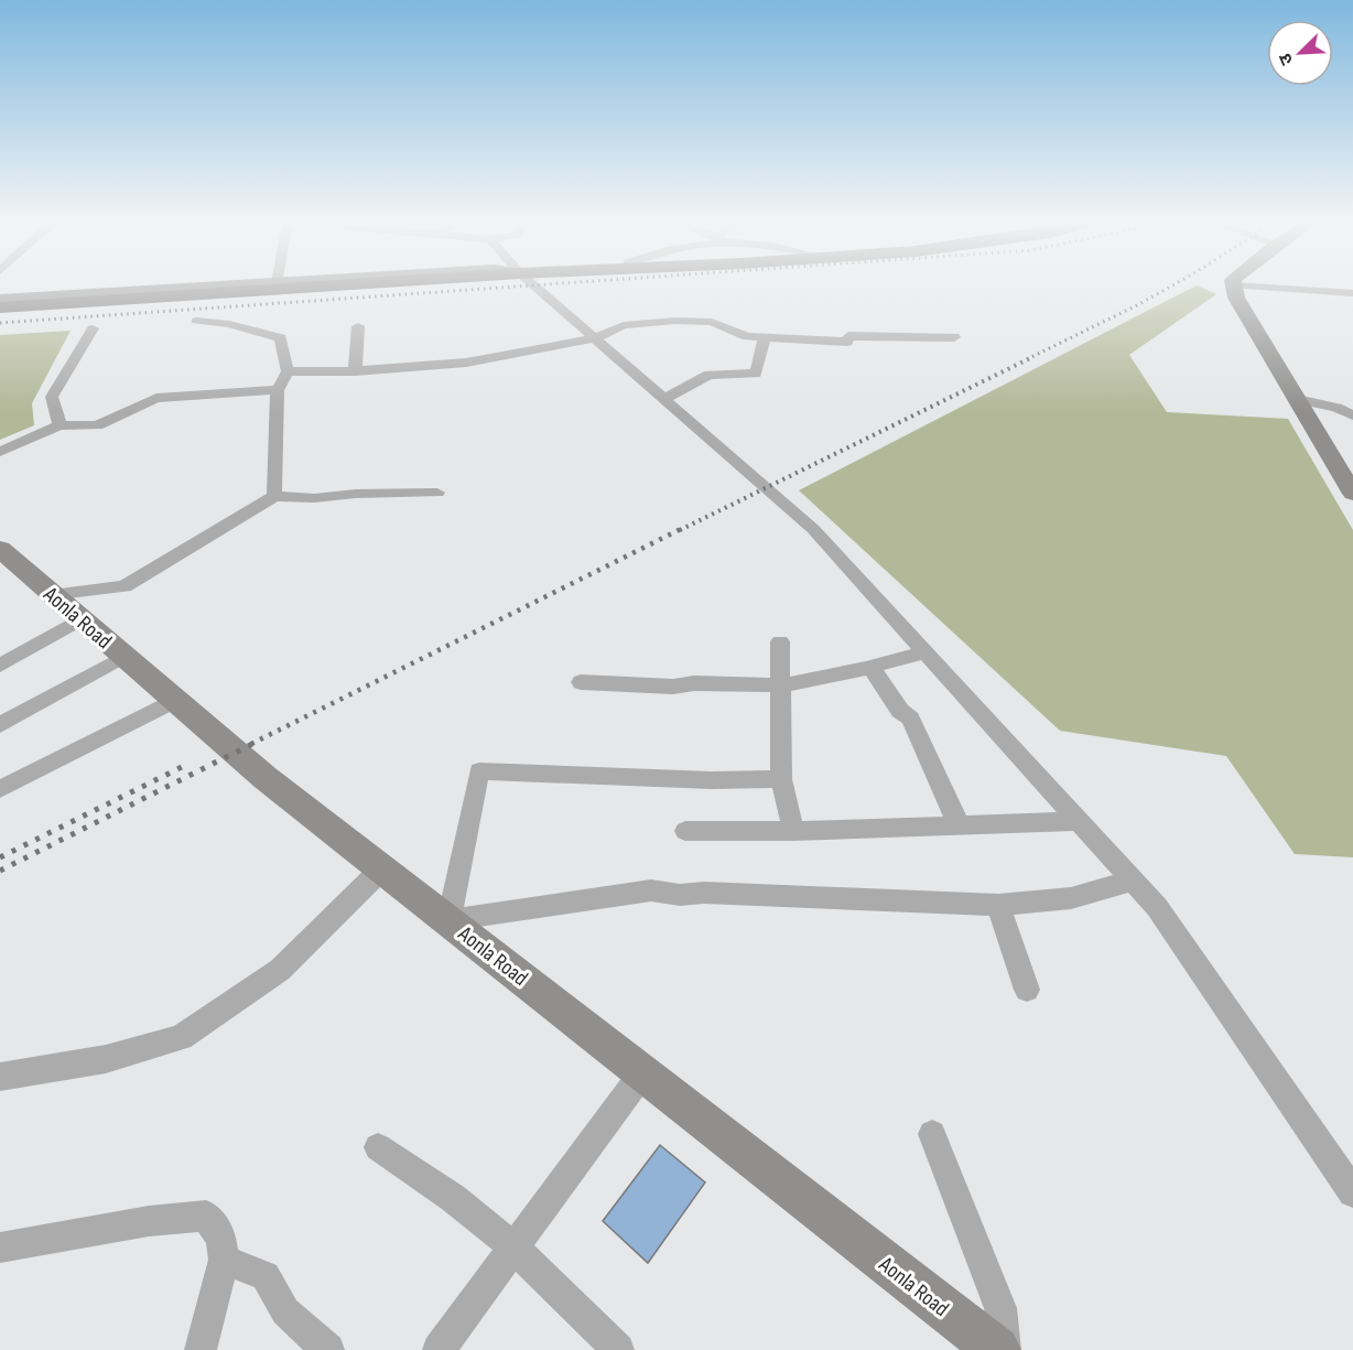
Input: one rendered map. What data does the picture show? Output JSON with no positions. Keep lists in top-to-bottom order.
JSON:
{
  "streets": {
    "street": ["Aonla Road"]
  },
  "north": "bottom left"
}
